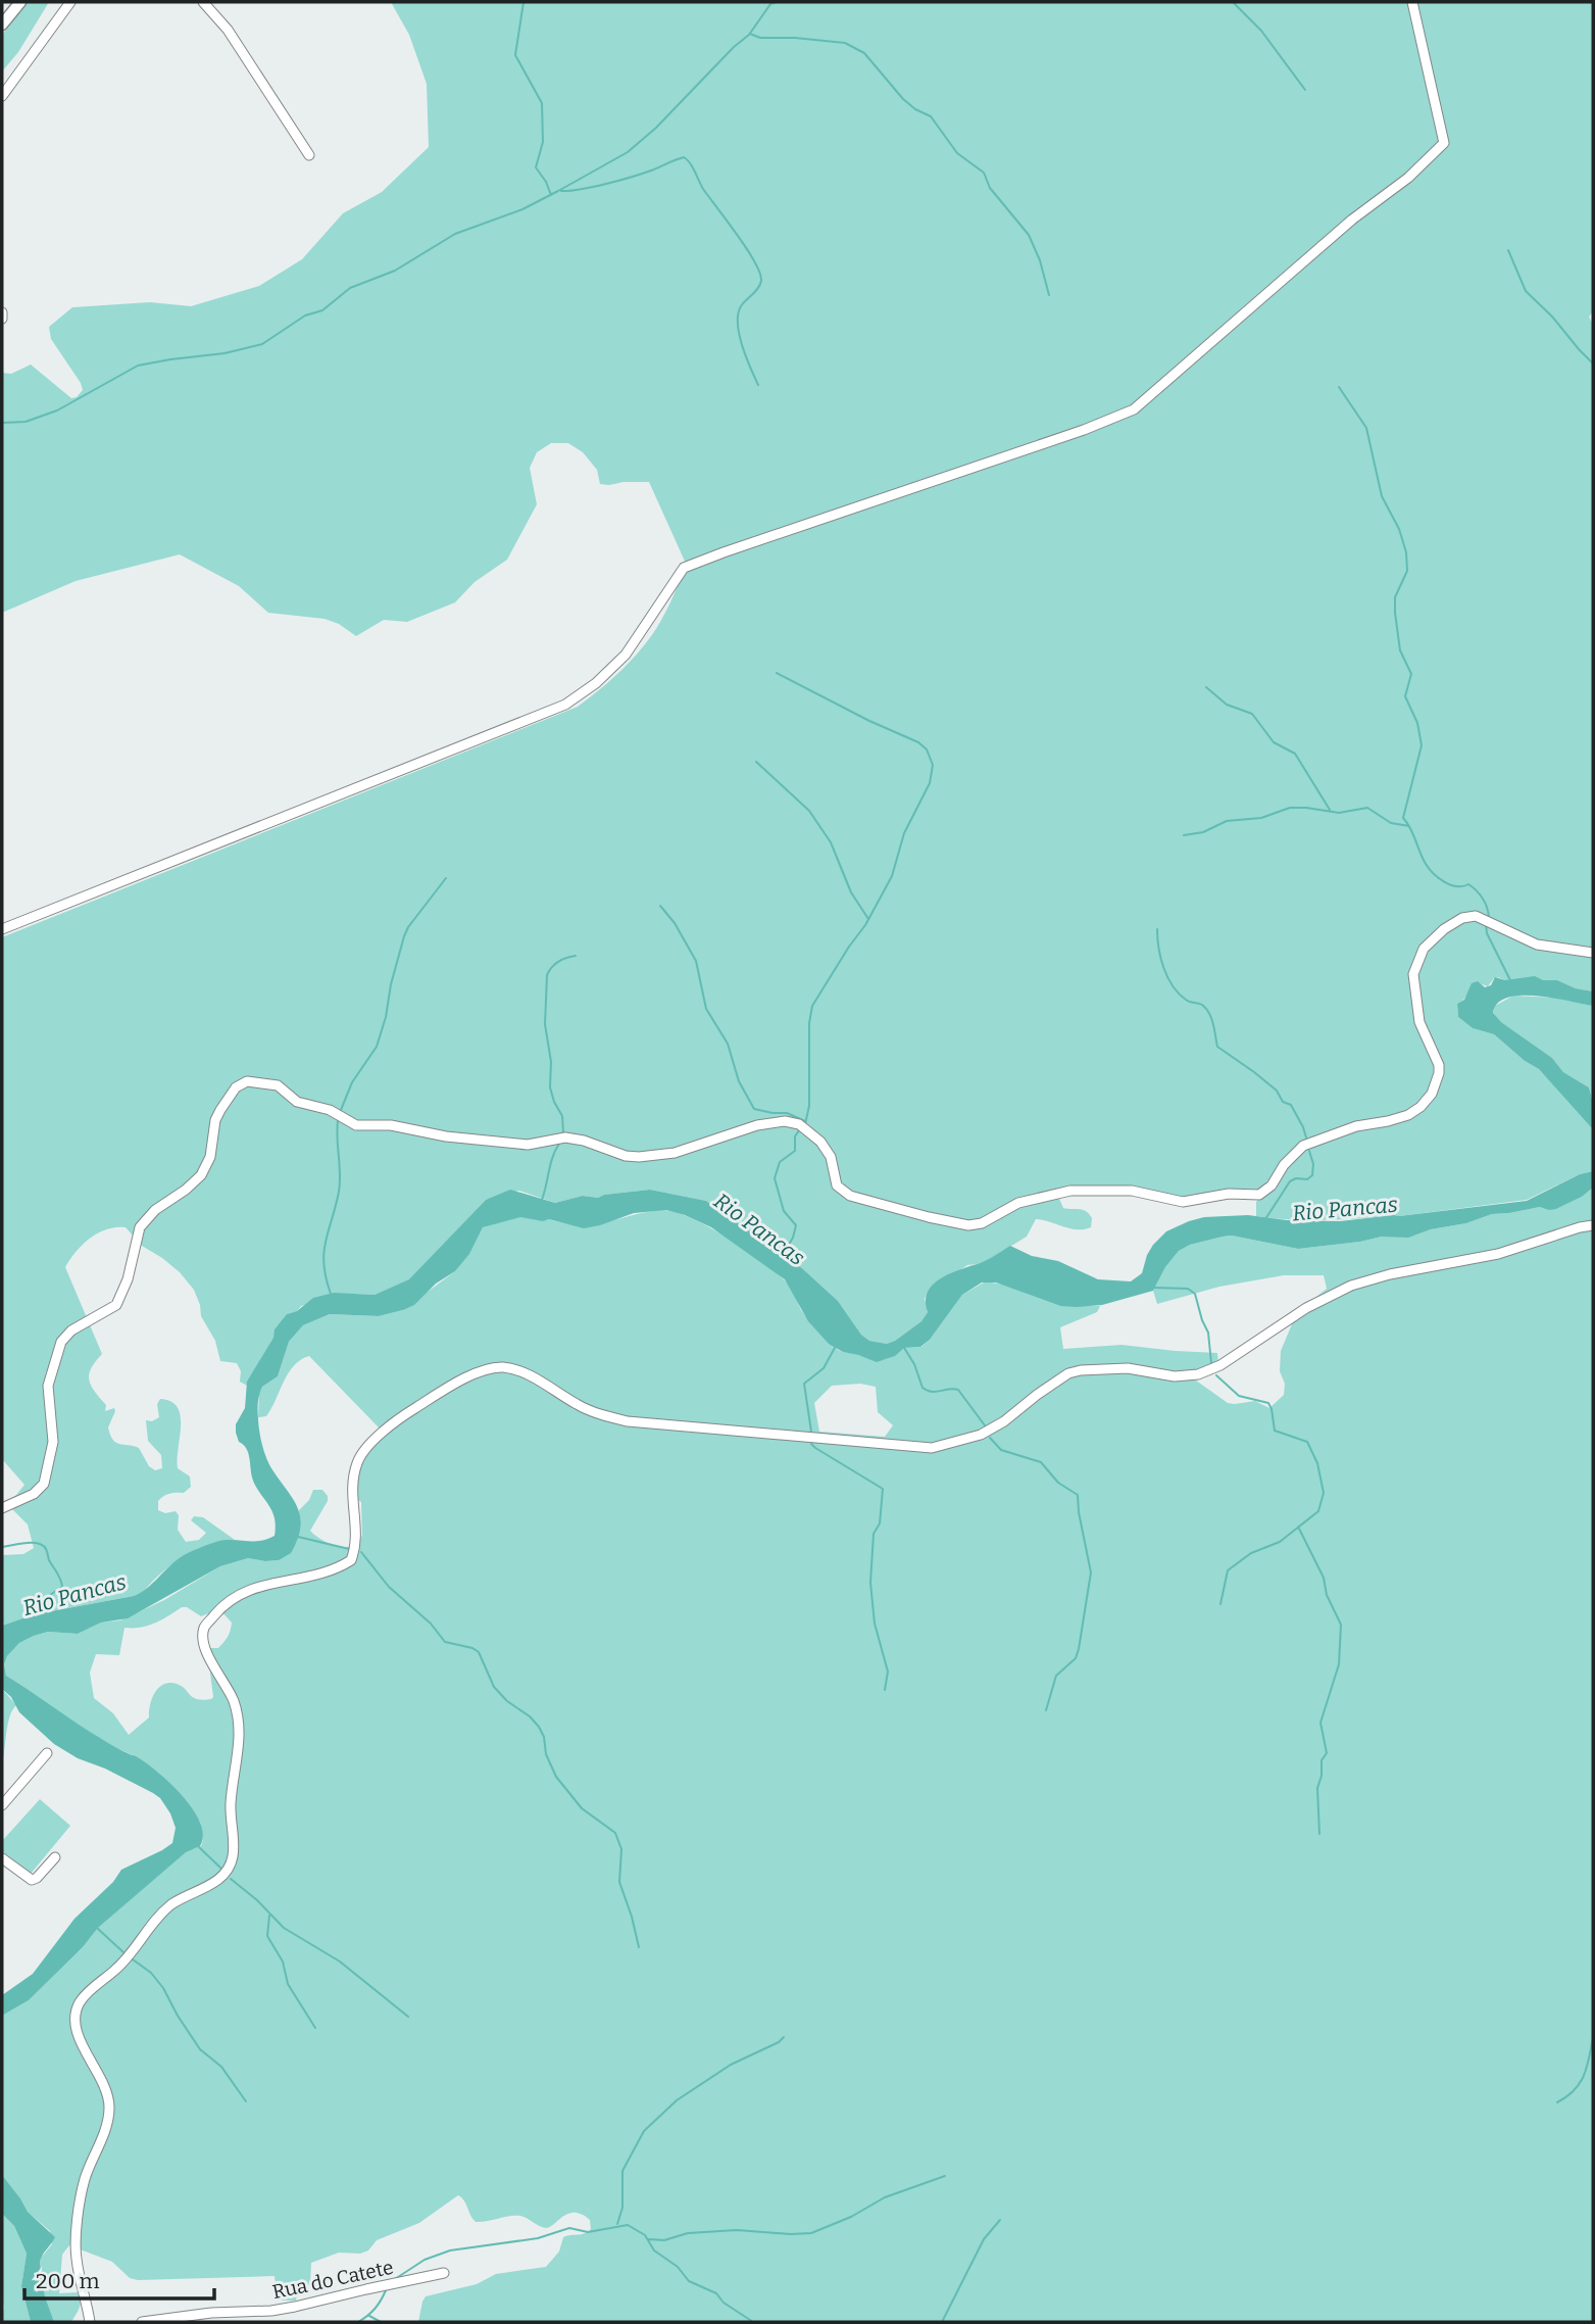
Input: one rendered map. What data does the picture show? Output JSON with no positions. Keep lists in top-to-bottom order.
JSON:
{
  "streets": {
    "street": ["Rua do Catete"]
  },
  "water": ["Rio Pancas"],
  "scale_bar": "200 m"
}
